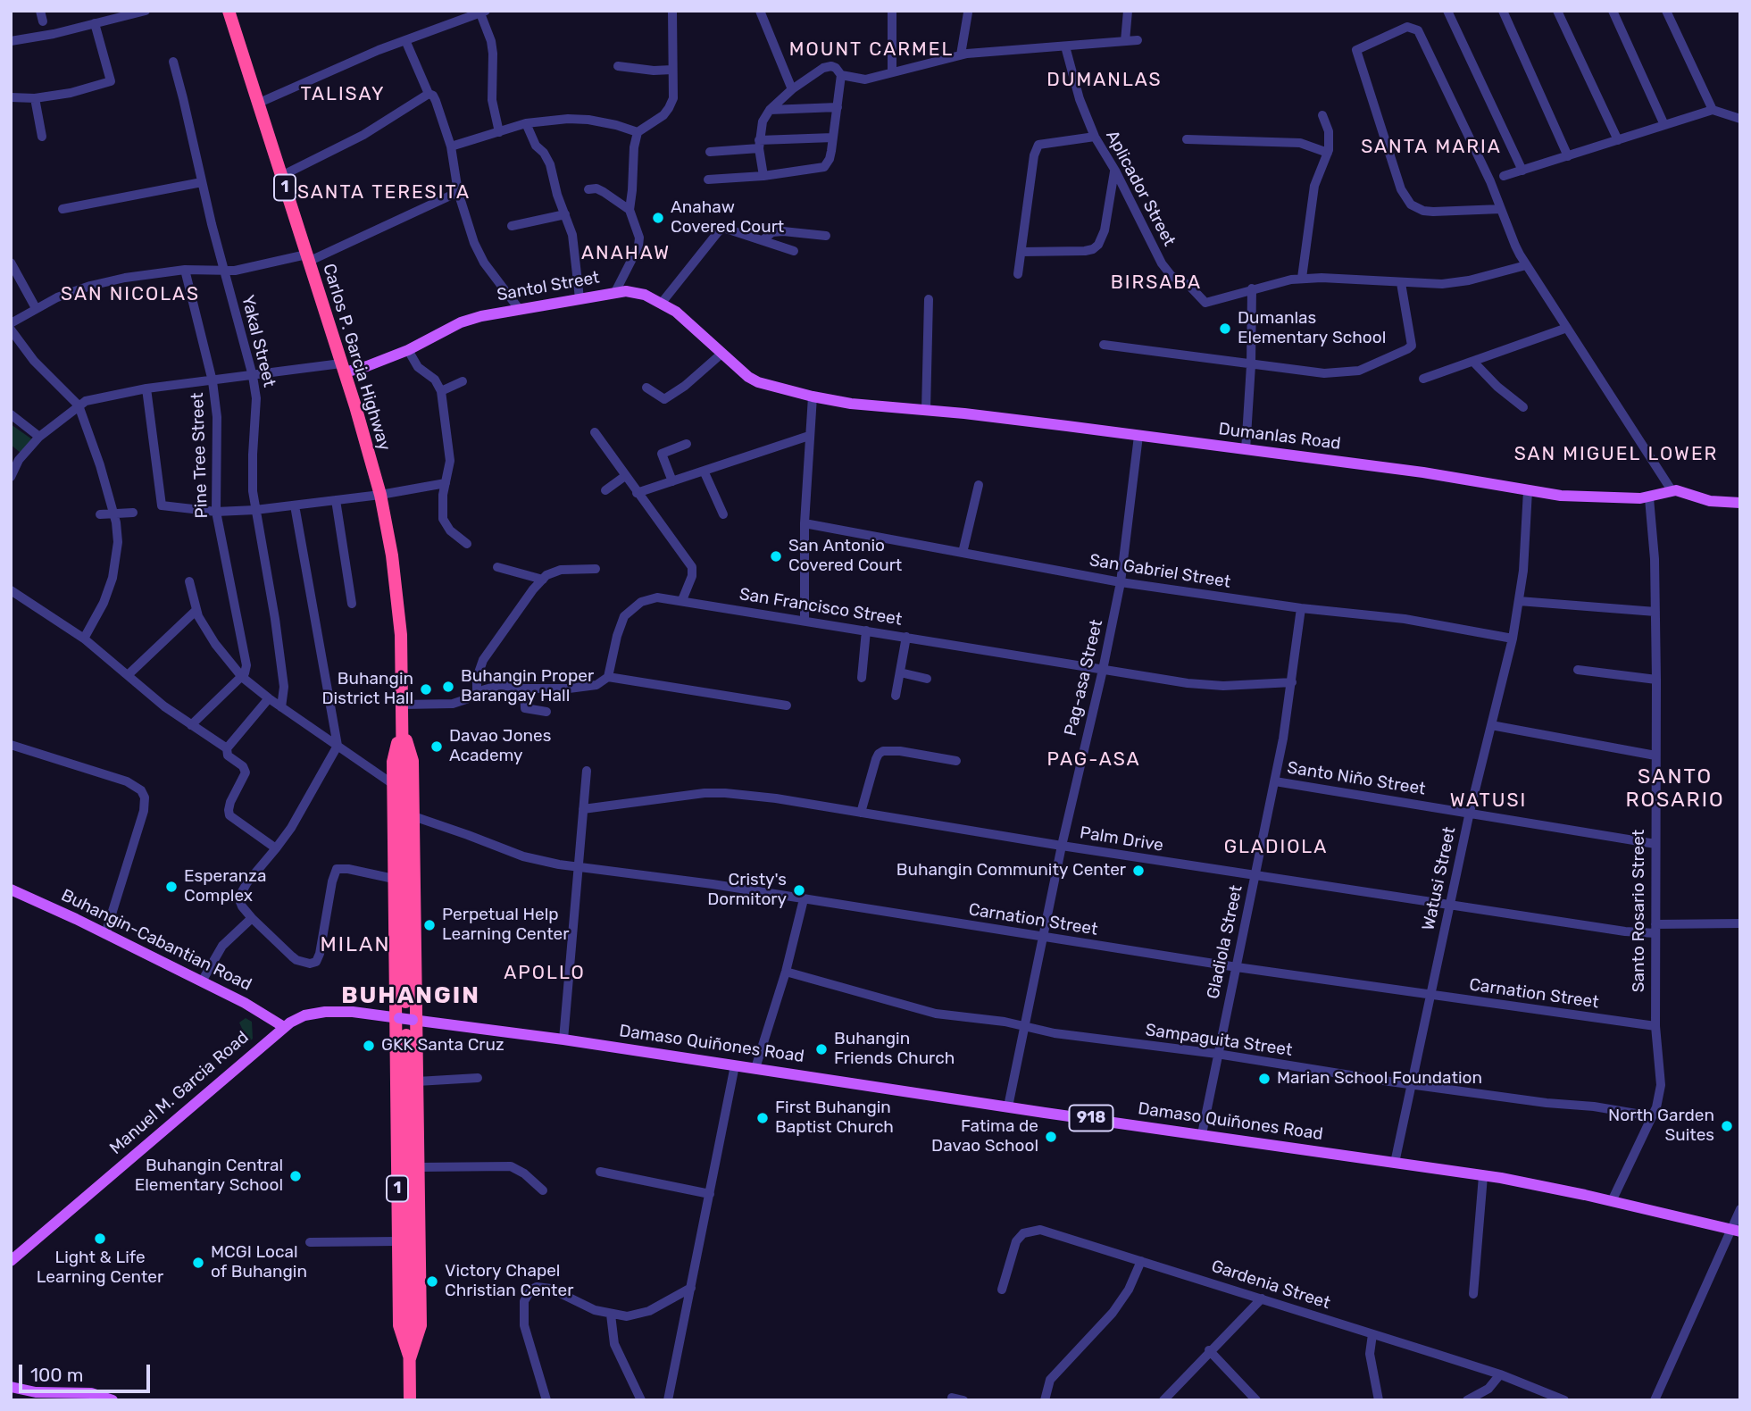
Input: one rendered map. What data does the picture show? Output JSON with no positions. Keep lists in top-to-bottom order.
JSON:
{
  "streets": {
    "highway": ["1", "Carlos P. Garcia Highway"],
    "main road": [
      "Santol Street",
      "Dumanlas Road",
      "Buhangin-Cabantian Road",
      "Damaso Quiñones Road",
      "Manuel M. Garcia Road",
      "918"
    ],
    "street": [
      "Aplicador Street",
      "Yakal Street",
      "Pine Tree Street",
      "San Gabriel Street",
      "San Francisco Street",
      "Pag-asa Street",
      "Santo Niño Street",
      "Palm Drive",
      "Watusi Street",
      "Santo Rosario Street",
      "Carnation Street",
      "Gladiola Street",
      "Sampaguita Street",
      "Gardenia Street"
    ]
  },
  "crossings": [
    ["Santol Street", "Carlos P. Garcia Highway"],
    ["Santol Street", "Dumanlas Road"],
    ["Carlos P. Garcia Highway", "Carnation Street"],
    ["Carlos P. Garcia Highway", "Damaso Quiñones Road"],
    ["Carlos P. Garcia Highway", "Manuel M. Garcia Road"],
    ["Carlos P. Garcia Highway", "918"],
    ["Dumanlas Road", "Pag-asa Street"],
    ["Dumanlas Road", "Watusi Street"],
    ["Dumanlas Road", "Santo Rosario Street"],
    ["San Gabriel Street", "Pag-asa Street"],
    ["San Gabriel Street", "Watusi Street"],
    ["San Gabriel Street", "Gladiola Street"],
    ["San Francisco Street", "Pag-asa Street"],
    ["San Francisco Street", "Gladiola Street"],
    ["Pag-asa Street", "Palm Drive"],
    ["Pag-asa Street", "Carnation Street"],
    ["Pag-asa Street", "Sampaguita Street"],
    ["Pag-asa Street", "Damaso Quiñones Road"],
    ["Santo Niño Street", "Watusi Street"],
    ["Santo Niño Street", "Santo Rosario Street"],
    ["Santo Niño Street", "Gladiola Street"],
    ["Palm Drive", "Watusi Street"],
    ["Palm Drive", "Santo Rosario Street"],
    ["Palm Drive", "Gladiola Street"],
    ["Watusi Street", "Carnation Street"],
    ["Watusi Street", "Sampaguita Street"],
    ["Watusi Street", "Damaso Quiñones Road"],
    ["Santo Rosario Street", "Carnation Street"],
    ["Santo Rosario Street", "Sampaguita Street"],
    ["Santo Rosario Street", "Damaso Quiñones Road"],
    ["Carnation Street", "Gladiola Street"],
    ["Buhangin-Cabantian Road", "Manuel M. Garcia Road"],
    ["Gladiola Street", "Sampaguita Street"],
    ["Gladiola Street", "Damaso Quiñones Road"],
    ["Damaso Quiñones Road", "918"],
    ["Manuel M. Garcia Road", "918"]
  ],
  "districts": [
    "MOUNT CARMEL",
    "DUMANLAS",
    "TALISAY",
    "SANTA MARIA",
    "SANTA TERESITA",
    "ANAHAW",
    "BIRSABA",
    "SAN NICOLAS",
    "SAN MIGUEL LOWER",
    "PAG-ASA",
    "SANTO ROSARIO",
    "WATUSI",
    "GLADIOLA",
    "MILAN",
    "APOLLO",
    "BUHANGIN"
  ],
  "places": [
    "Anahaw Covered Court",
    "Dumanlas Elementary School",
    "San Antonio Covered Court",
    "Buhangin Proper Barangay Hall",
    "Buhangin District Hall",
    "Davao Jones Academy",
    "Buhangin Community Center",
    "Esperanza Complex",
    "Cristy's Dormitory",
    "Perpetual Help Learning Center",
    "GKK Santa Cruz",
    "Buhangin Friends Church",
    "Marian School Foundation",
    "First Buhangin Baptist Church",
    "North Garden Suites",
    "Fatima de Davao School",
    "Buhangin Central Elementary School",
    "Light & Life Learning Center",
    "MCGI Local of Buhangin",
    "Victory Chapel Christian Center"
  ],
  "scale_bar": "100 m"
}
